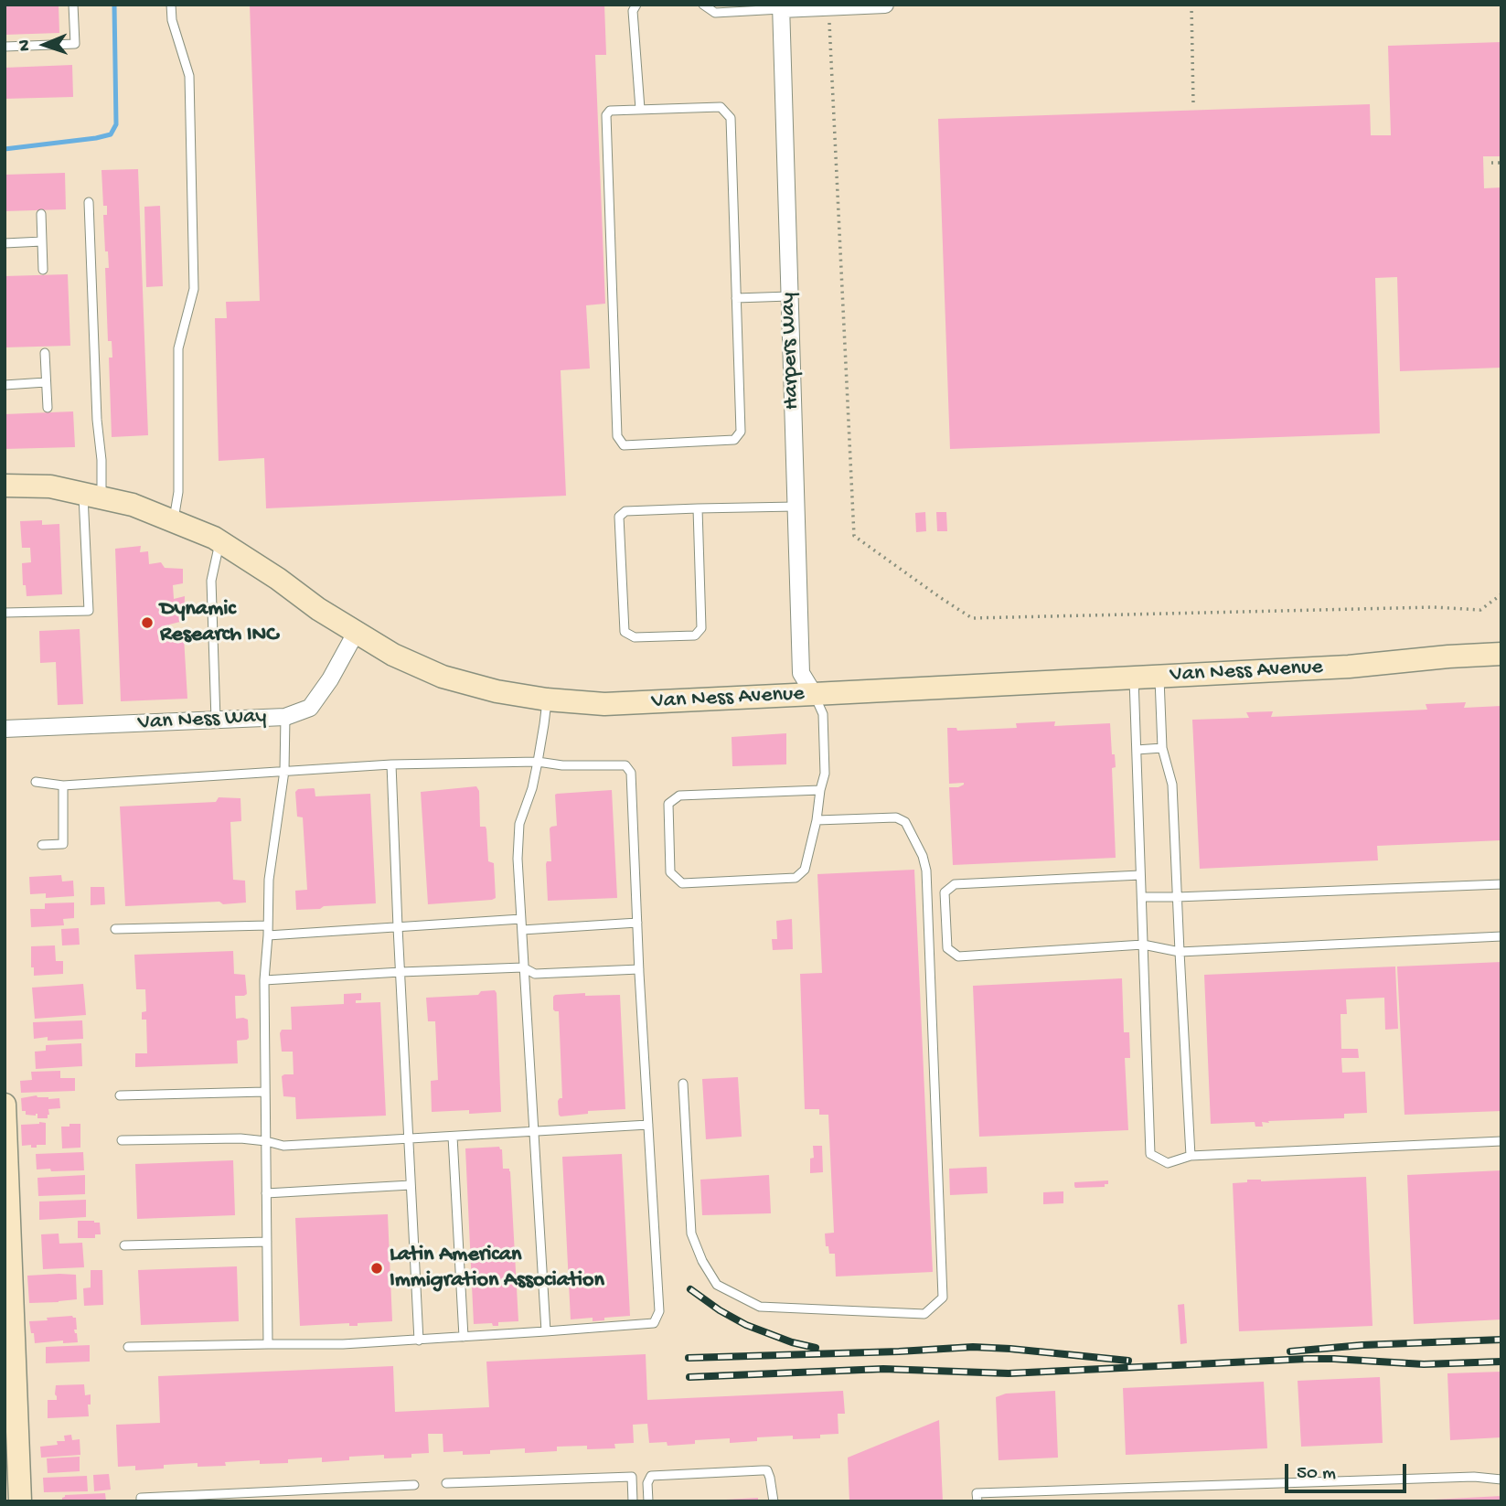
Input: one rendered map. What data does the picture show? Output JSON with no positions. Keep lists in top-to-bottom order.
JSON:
{
  "streets": {
    "main road": ["Van Ness Avenue"],
    "street": ["Harpers Way", "Van Ness Way"]
  },
  "crossings": [
    ["Harpers Way", "Van Ness Avenue"],
    ["Van Ness Avenue", "Van Ness Way"]
  ],
  "places": ["Dynamic Research INC", "Latin American Immigration Association"],
  "scale_bar": "50 m",
  "north": "left"
}
